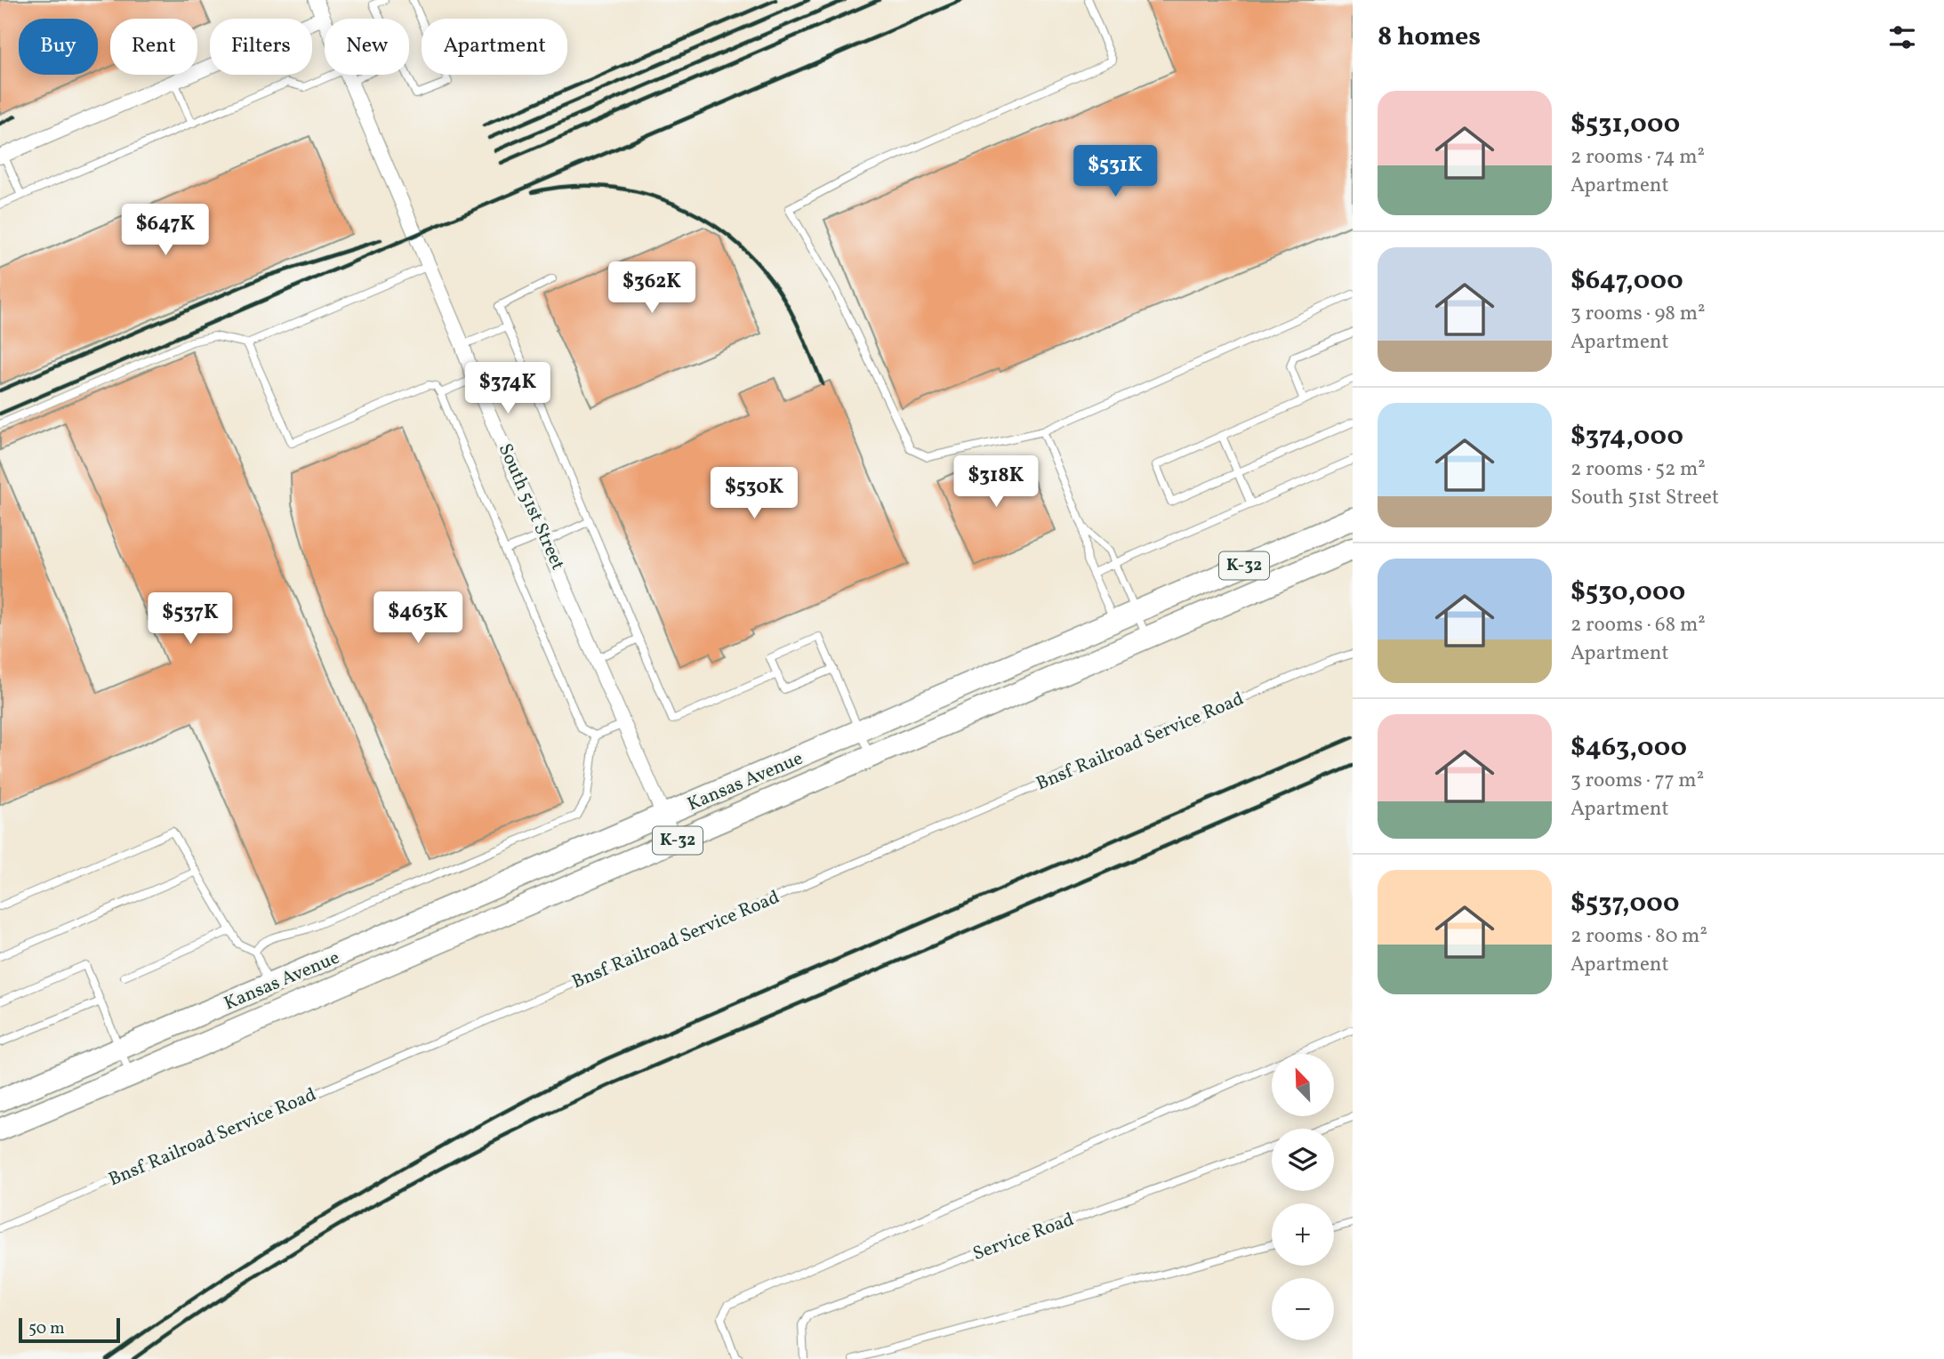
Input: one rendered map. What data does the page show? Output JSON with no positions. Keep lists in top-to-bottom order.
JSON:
{
  "streets": {
    "main road": ["K-32", "Kansas Avenue"],
    "street": ["South 51st Street"],
    "lane": ["Bnsf Railroad Service Road", "Service Road"]
  },
  "crossings": [
    ["South 51st Street", "Kansas Avenue"]
  ],
  "scale_bar": "50 m",
  "north": "top left",
  "page": {
    "heading": "8 homes",
    "chip": [
      "Buy",
      "Rent",
      "Filters",
      "New",
      "Apartment"
    ],
    "list": [
      {
        "name": "$531,000",
        "note": "2 rooms · 74 m² · Apartment"
      },
      {
        "name": "$647,000",
        "note": "3 rooms · 98 m² · Apartment"
      },
      {
        "name": "$374,000",
        "note": "2 rooms · 52 m² · South 51st Street"
      },
      {
        "name": "$530,000",
        "note": "2 rooms · 68 m² · Apartment"
      },
      {
        "name": "$463,000",
        "note": "3 rooms · 77 m² · Apartment"
      },
      {
        "name": "$537,000",
        "note": "2 rooms · 80 m² · Apartment"
      }
    ],
    "price": [
      "$531K",
      "$647K",
      "$362K",
      "$374K",
      "$318K",
      "$530K",
      "$463K",
      "$537K"
    ],
    "map_buttons": ["+", "−"],
    "scale": "50 m"
  }
}
